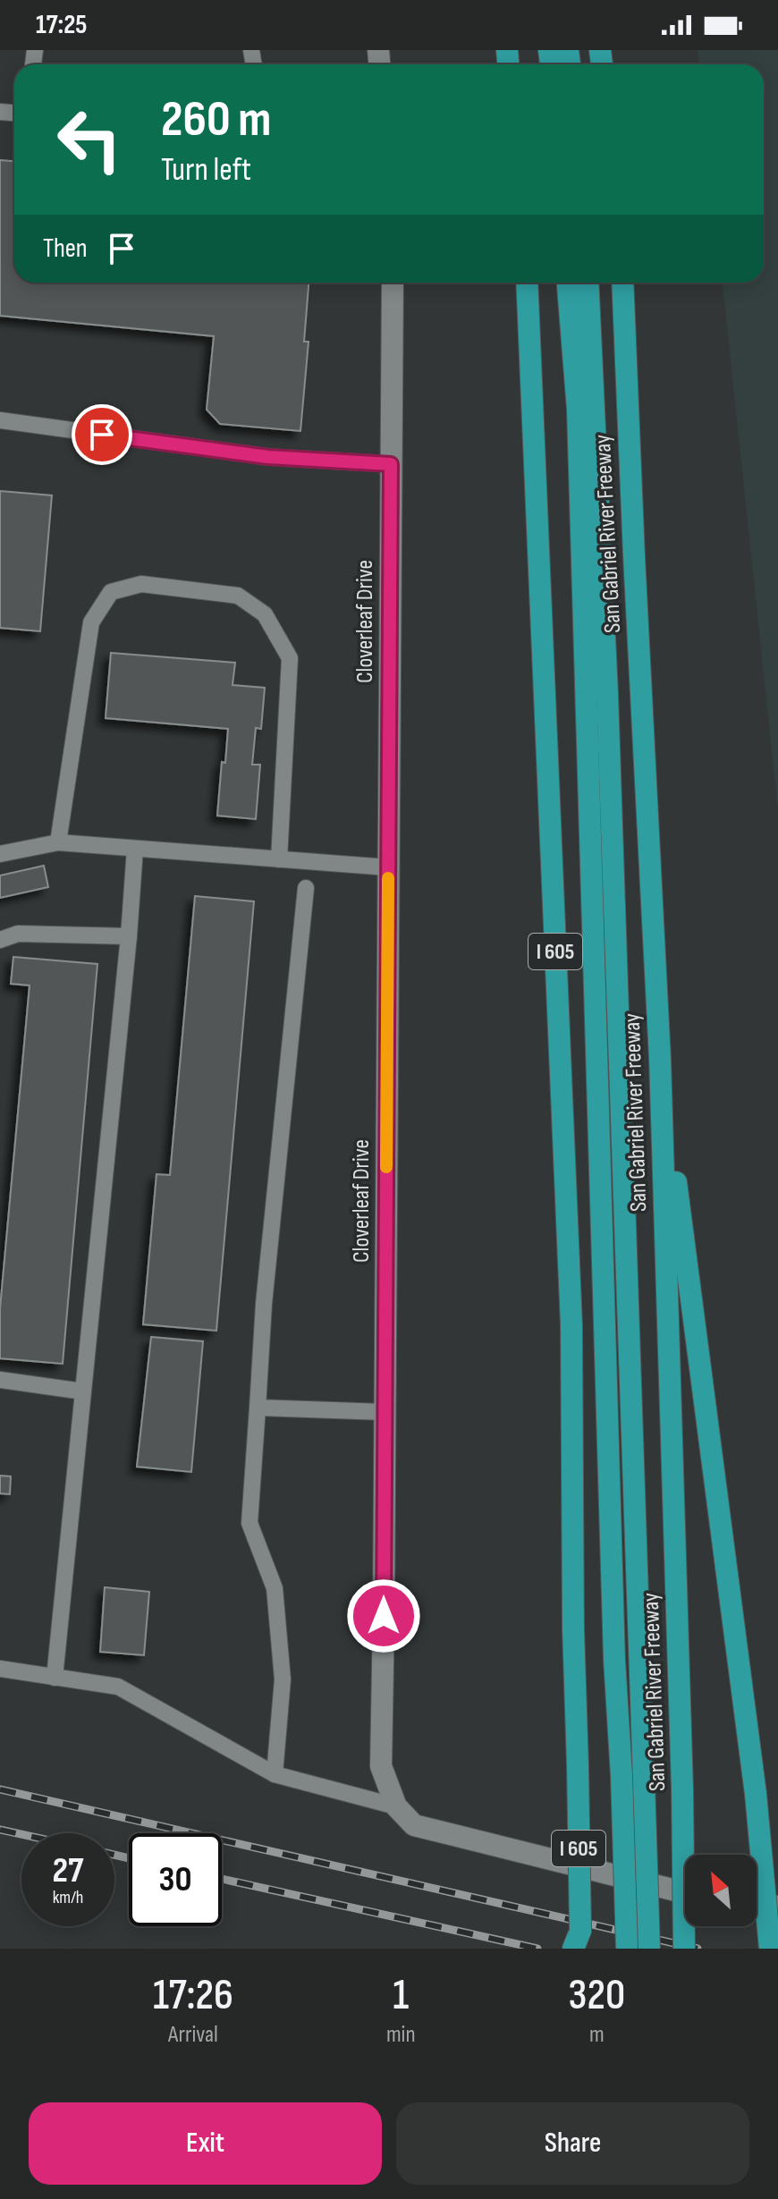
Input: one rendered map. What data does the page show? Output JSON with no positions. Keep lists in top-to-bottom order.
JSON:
{
  "streets": {
    "highway": ["San Gabriel River Freeway", "I 605"],
    "street": ["Cloverleaf Drive"]
  },
  "north": "top left",
  "page": {
    "status": "17:25",
    "turn": ["260 m", "Turn left"],
    "then": "Then",
    "speed": "27 km/h",
    "limit": "30",
    "eta": [
      "17:26",
      "Arrival",
      "1",
      "min",
      "320",
      "m"
    ],
    "buttons": ["Exit", "Share"]
  }
}
